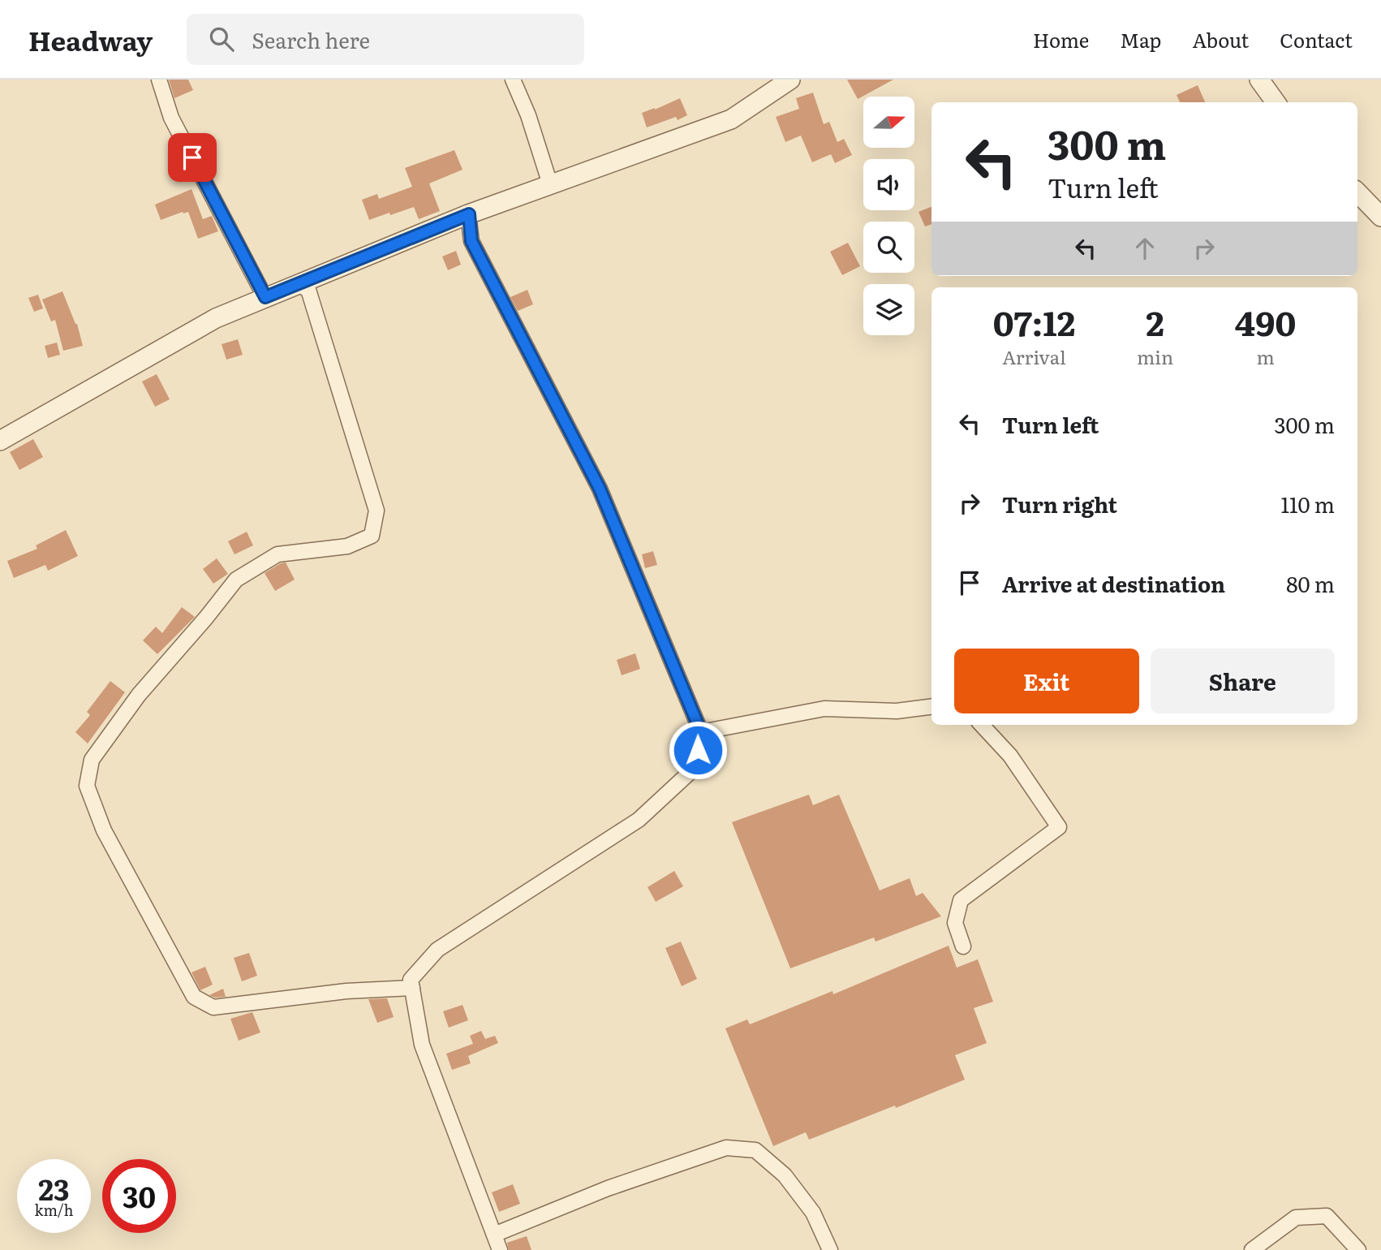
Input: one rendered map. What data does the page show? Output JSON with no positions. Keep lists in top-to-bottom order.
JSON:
{
  "north": "right",
  "page": {
    "header": "Headway",
    "search": "Search here",
    "nav": [
      "Home",
      "Map",
      "About",
      "Contact"
    ],
    "turn": ["300 m", "Turn left"],
    "eta": [
      "07:12",
      "Arrival",
      "2",
      "min",
      "490",
      "m"
    ],
    "list": [
      {
        "name": "Turn left",
        "value": "300 m"
      },
      {
        "name": "Turn right",
        "value": "110 m"
      },
      {
        "name": "Arrive at destination",
        "value": "80 m"
      }
    ],
    "buttons": ["Exit", "Share"],
    "speed": "23 km/h",
    "limit": "30"
  }
}
